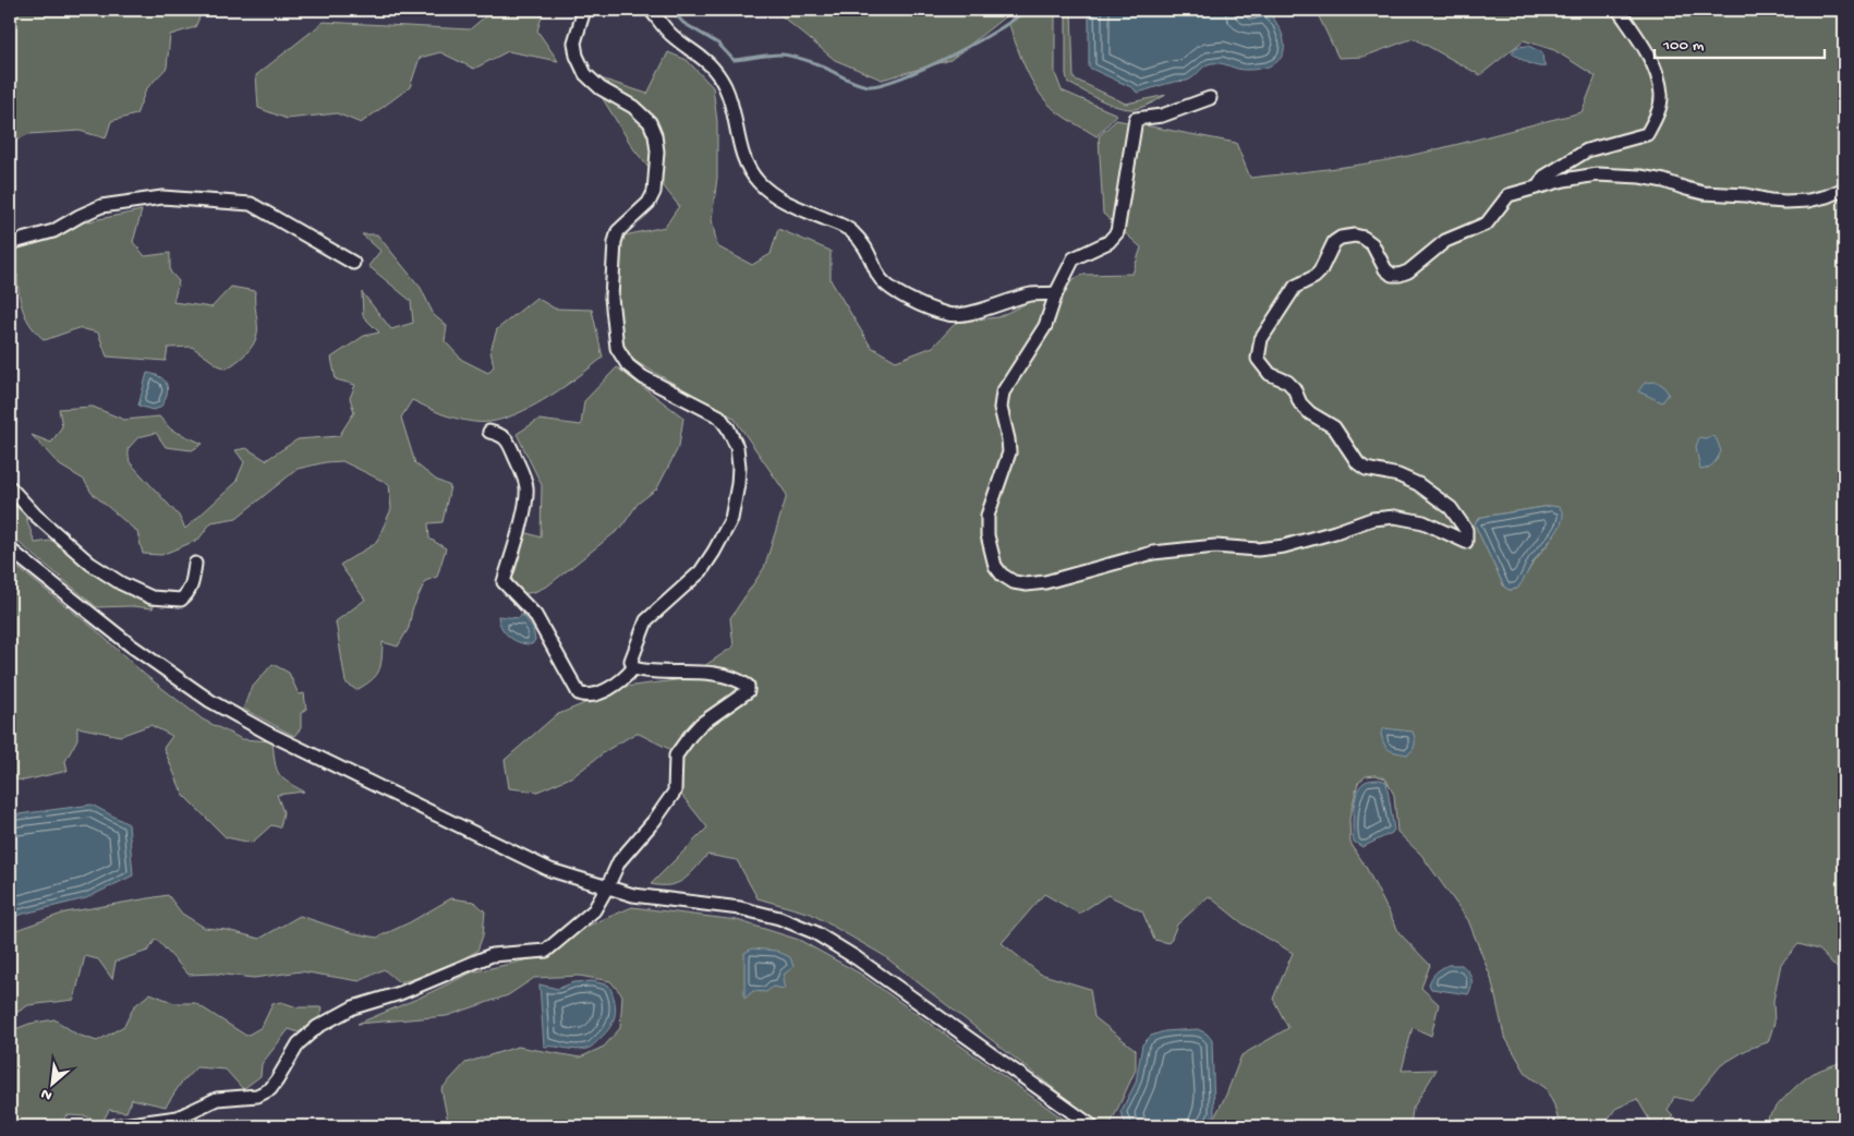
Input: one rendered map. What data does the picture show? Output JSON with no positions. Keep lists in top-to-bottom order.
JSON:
{
  "scale_bar": "100 m",
  "north": "bottom left"
}
